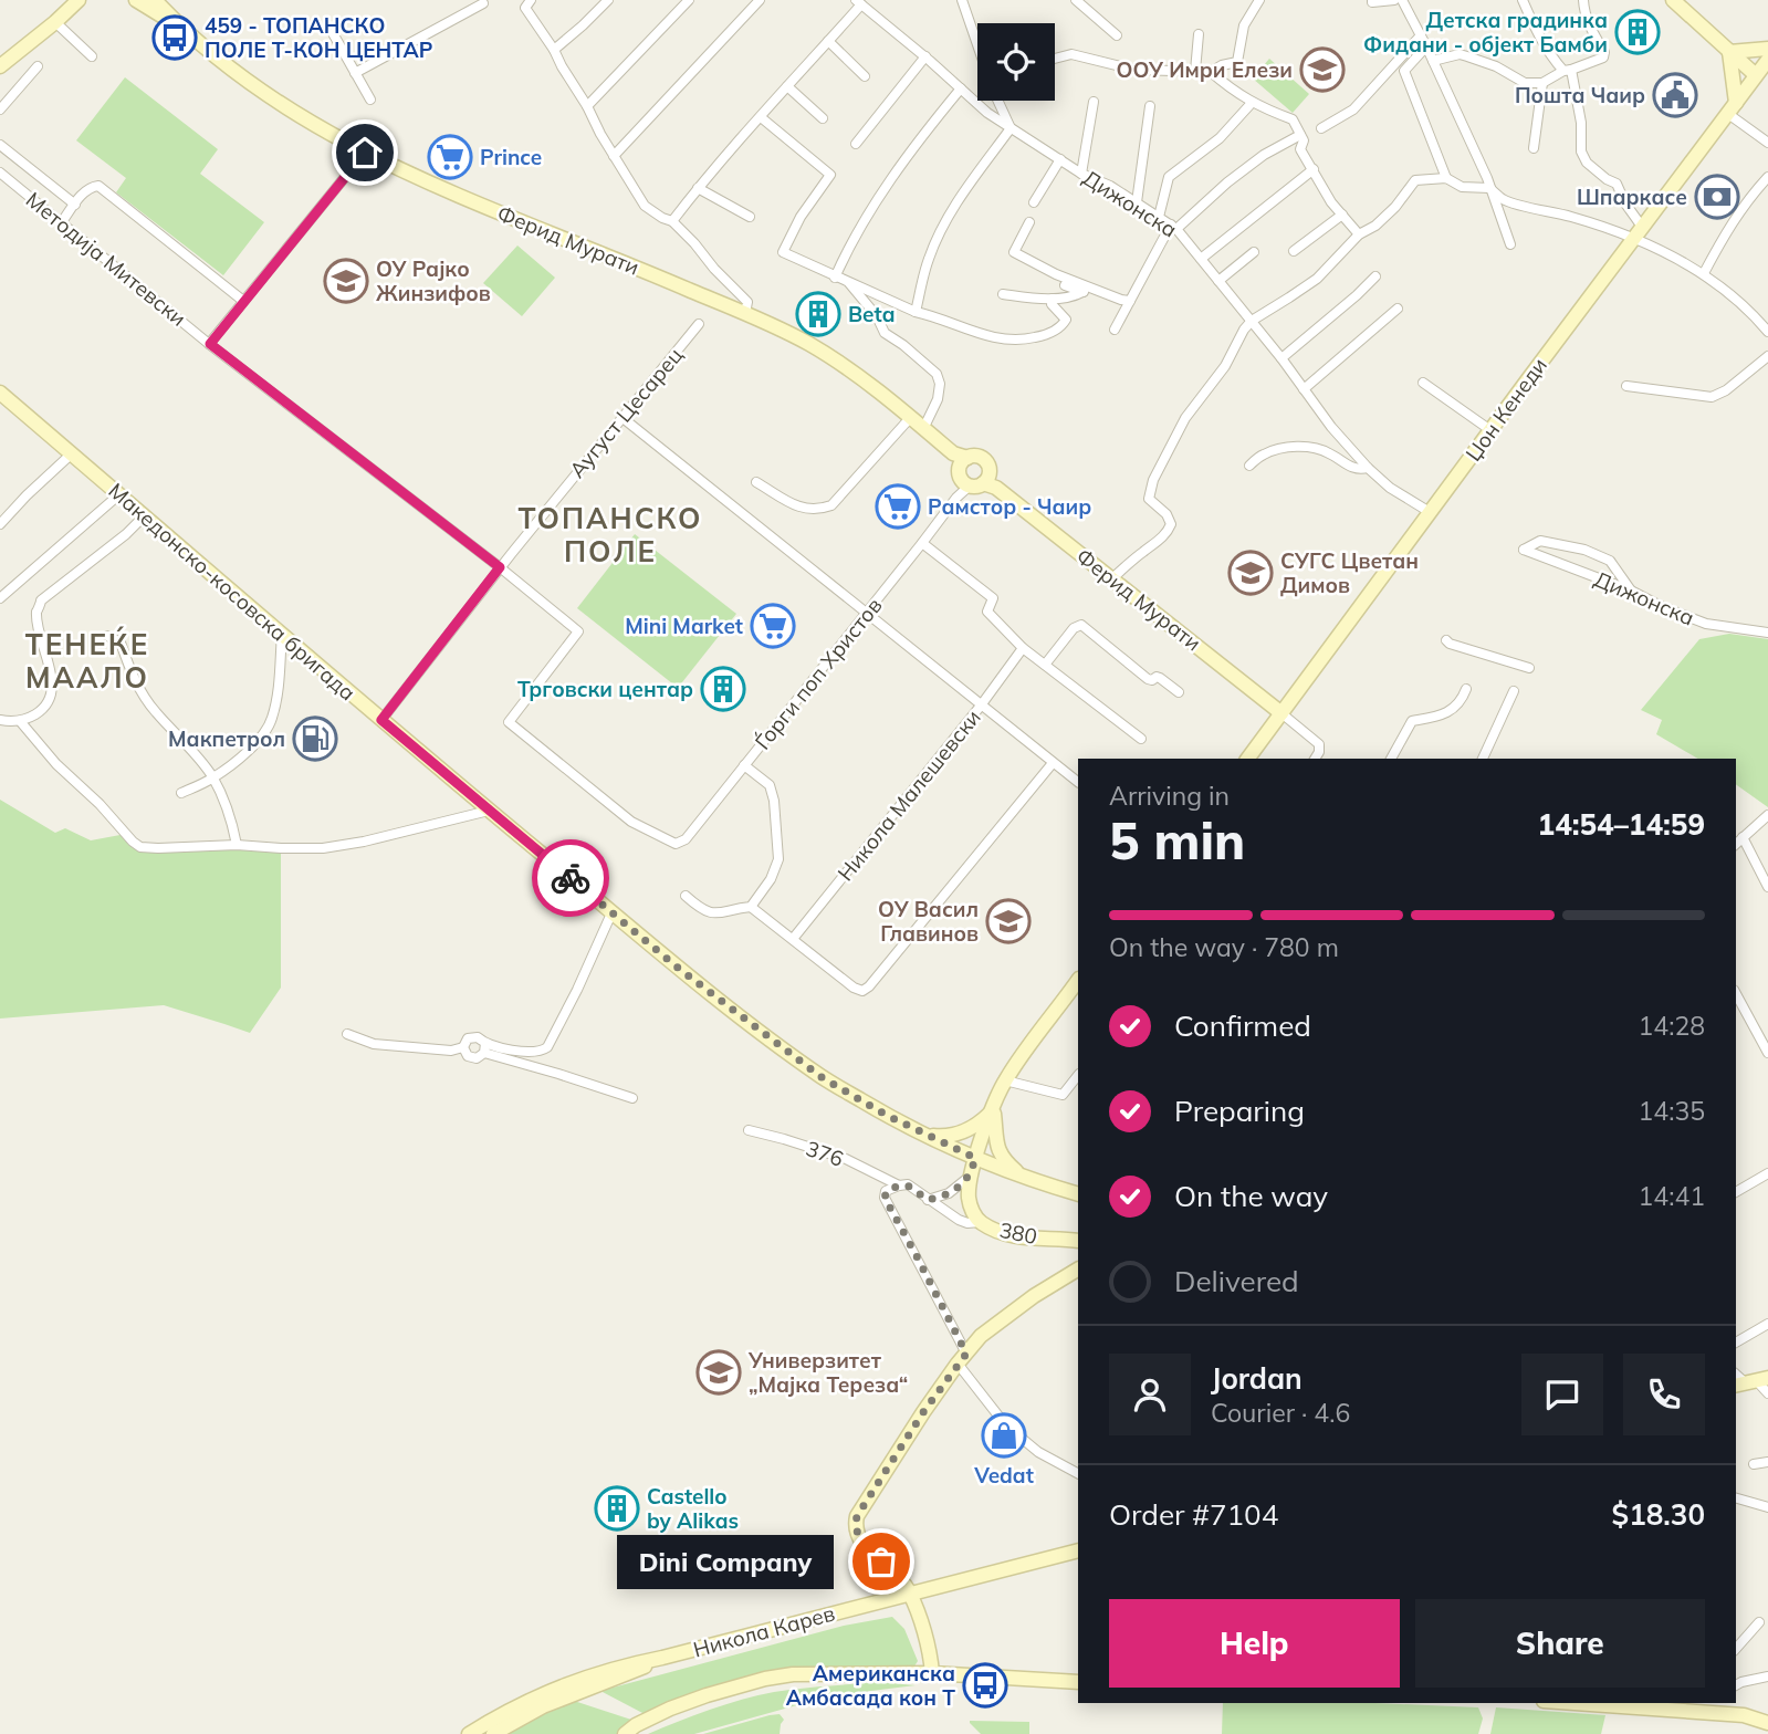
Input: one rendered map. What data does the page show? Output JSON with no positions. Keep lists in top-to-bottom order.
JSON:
{
  "streets": {
    "street": [
      "Дижонска",
      "Ферид Мурати",
      "Методија Митевски",
      "Џон Кенеди",
      "Аугуст Цесарец",
      "Македонско-косовска бригада",
      "Ѓорги поп Христов",
      "Никола Малешевски",
      "376",
      "380",
      "Никола Карев"
    ]
  },
  "crossings": [
    ["Дижонска", "Џон Кенеди"],
    ["Ферид Мурати", "Џон Кенеди"],
    ["Ферид Мурати", "Ѓорги поп Христов"],
    ["Методија Митевски", "Аугуст Цесарец"],
    ["Методија Митевски", "Ѓорги поп Христов"],
    ["Аугуст Цесарец", "Македонско-косовска бригада"],
    ["Македонско-косовска бригада", "380"],
    ["376", "380"]
  ],
  "districts": ["ТОПАНСКО ПОЛЕ", "ТЕНЕЌЕ МААЛО"],
  "places": {
    "building": [
      "Детска градинка Фидани - објект Бамби",
      "Beta",
      "Трговски центар",
      "Castello by Alikas"
    ],
    "bus stop": ["459 - ТОПАНСКО ПОЛЕ Т-КОН ЦЕНТАР", "Американска Амбасада кон Т"],
    "school or university": [
      "ООУ Имри Елези",
      "ОУ Рајко Жинзифов",
      "СУГС Цветан Димов",
      "ОУ Васил Главинов",
      "Универзитет „Мајка Тереза“"
    ],
    "public building": ["Пошта Чаир"],
    "supermarket": ["Prince", "Рамстор - Чаир", "Mini Market"],
    "bank": ["Шпаркасе"],
    "fuel station": ["Макпетрол"],
    "shop": ["Vedat"],
    "other": ["Dini Company"]
  },
  "page": {
    "heading": ["5 min", "Arriving in", "14:54–14:59"],
    "panel": [
      "Jordan",
      "Courier · 4.6",
      "Order #7104",
      "$18.30"
    ],
    "bar": "On the way · 780 m",
    "list": [
      ["Confirmed", "14:28"],
      ["Preparing", "14:35"],
      ["On the way", "14:41"],
      "Delivered"
    ],
    "bubble": "Dini Company",
    "buttons": ["Help", "Share"]
  }
}
